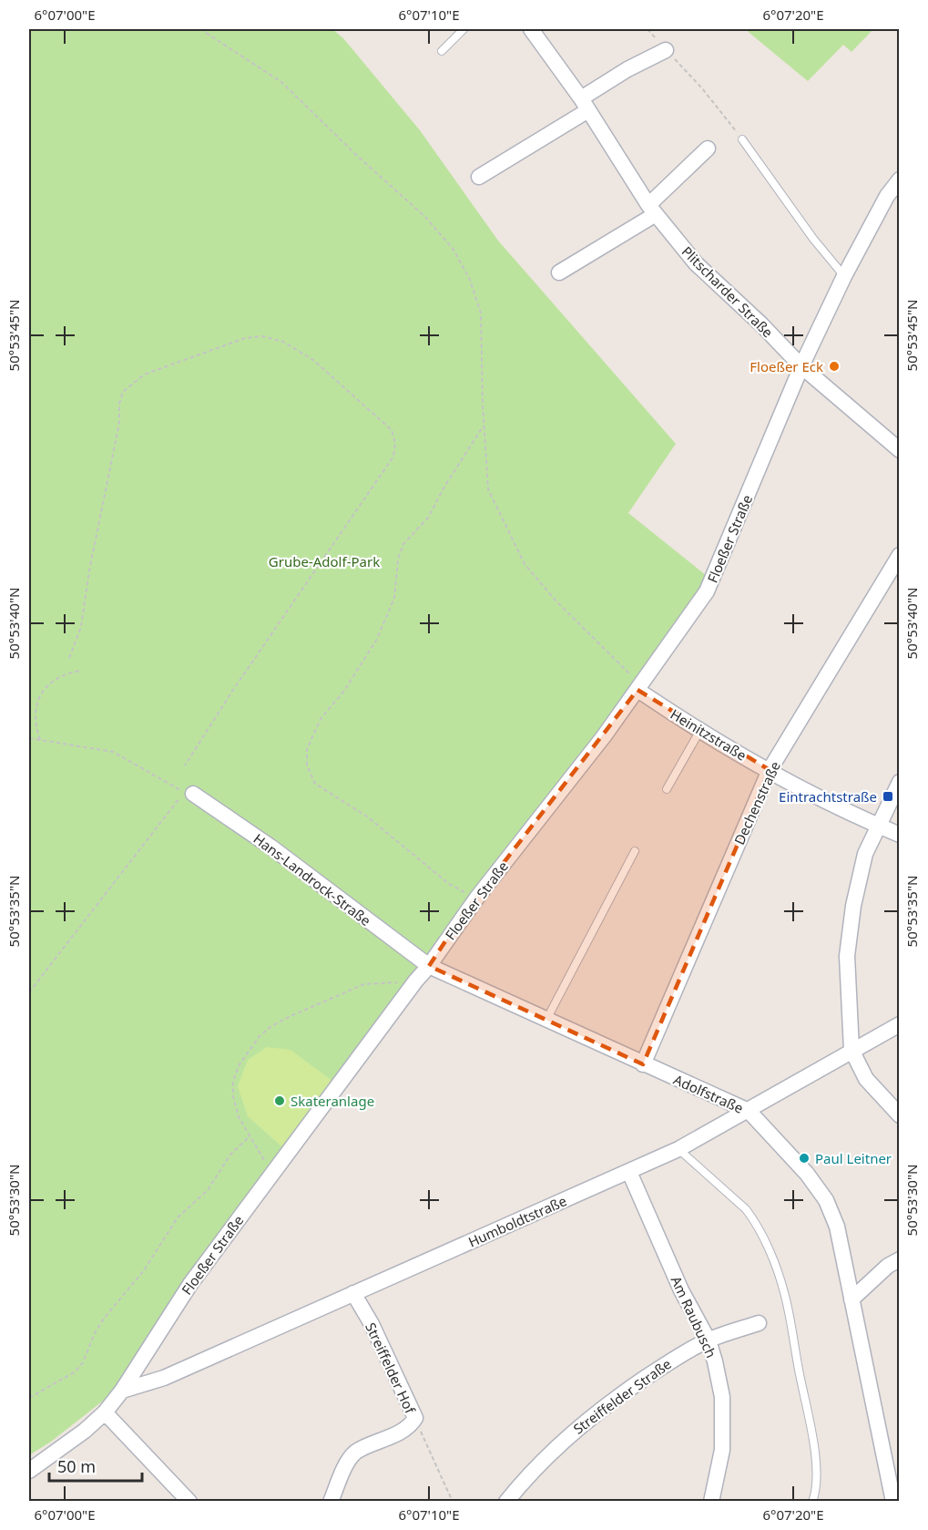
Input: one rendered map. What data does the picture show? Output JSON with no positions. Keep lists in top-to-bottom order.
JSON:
{
  "streets": {
    "street": [
      "Plitscharder Straße",
      "Floeßer Straße",
      "Heinitzstraße",
      "Dechenstraße",
      "Hans-Landrock-Straße",
      "Adolfstraße",
      "Humboldtstraße",
      "Am Raubusch",
      "Streiffelder Hof",
      "Streiffelder Straße"
    ]
  },
  "crossings": [
    ["Plitscharder Straße", "Floeßer Straße"],
    ["Floeßer Straße", "Heinitzstraße"],
    ["Floeßer Straße", "Hans-Landrock-Straße"],
    ["Floeßer Straße", "Adolfstraße"],
    ["Floeßer Straße", "Humboldtstraße"],
    ["Heinitzstraße", "Dechenstraße"],
    ["Dechenstraße", "Adolfstraße"],
    ["Hans-Landrock-Straße", "Adolfstraße"],
    ["Adolfstraße", "Humboldtstraße"],
    ["Humboldtstraße", "Am Raubusch"],
    ["Humboldtstraße", "Streiffelder Hof"],
    ["Am Raubusch", "Streiffelder Straße"]
  ],
  "parks": ["Grube-Adolf-Park"],
  "places": {
    "other": ["Floeßer Eck", "Skateranlage", "Paul Leitner"],
    "transit": ["Eintrachtstraße"]
  },
  "scale_bar": "50 m",
  "coordinates": [
    "6°07'00\"E",
    "6°07'10\"E",
    "6°07'20\"E",
    "50°53'45\"N",
    "50°53'40\"N",
    "50°53'35\"N",
    "50°53'30\"N"
  ]
}
